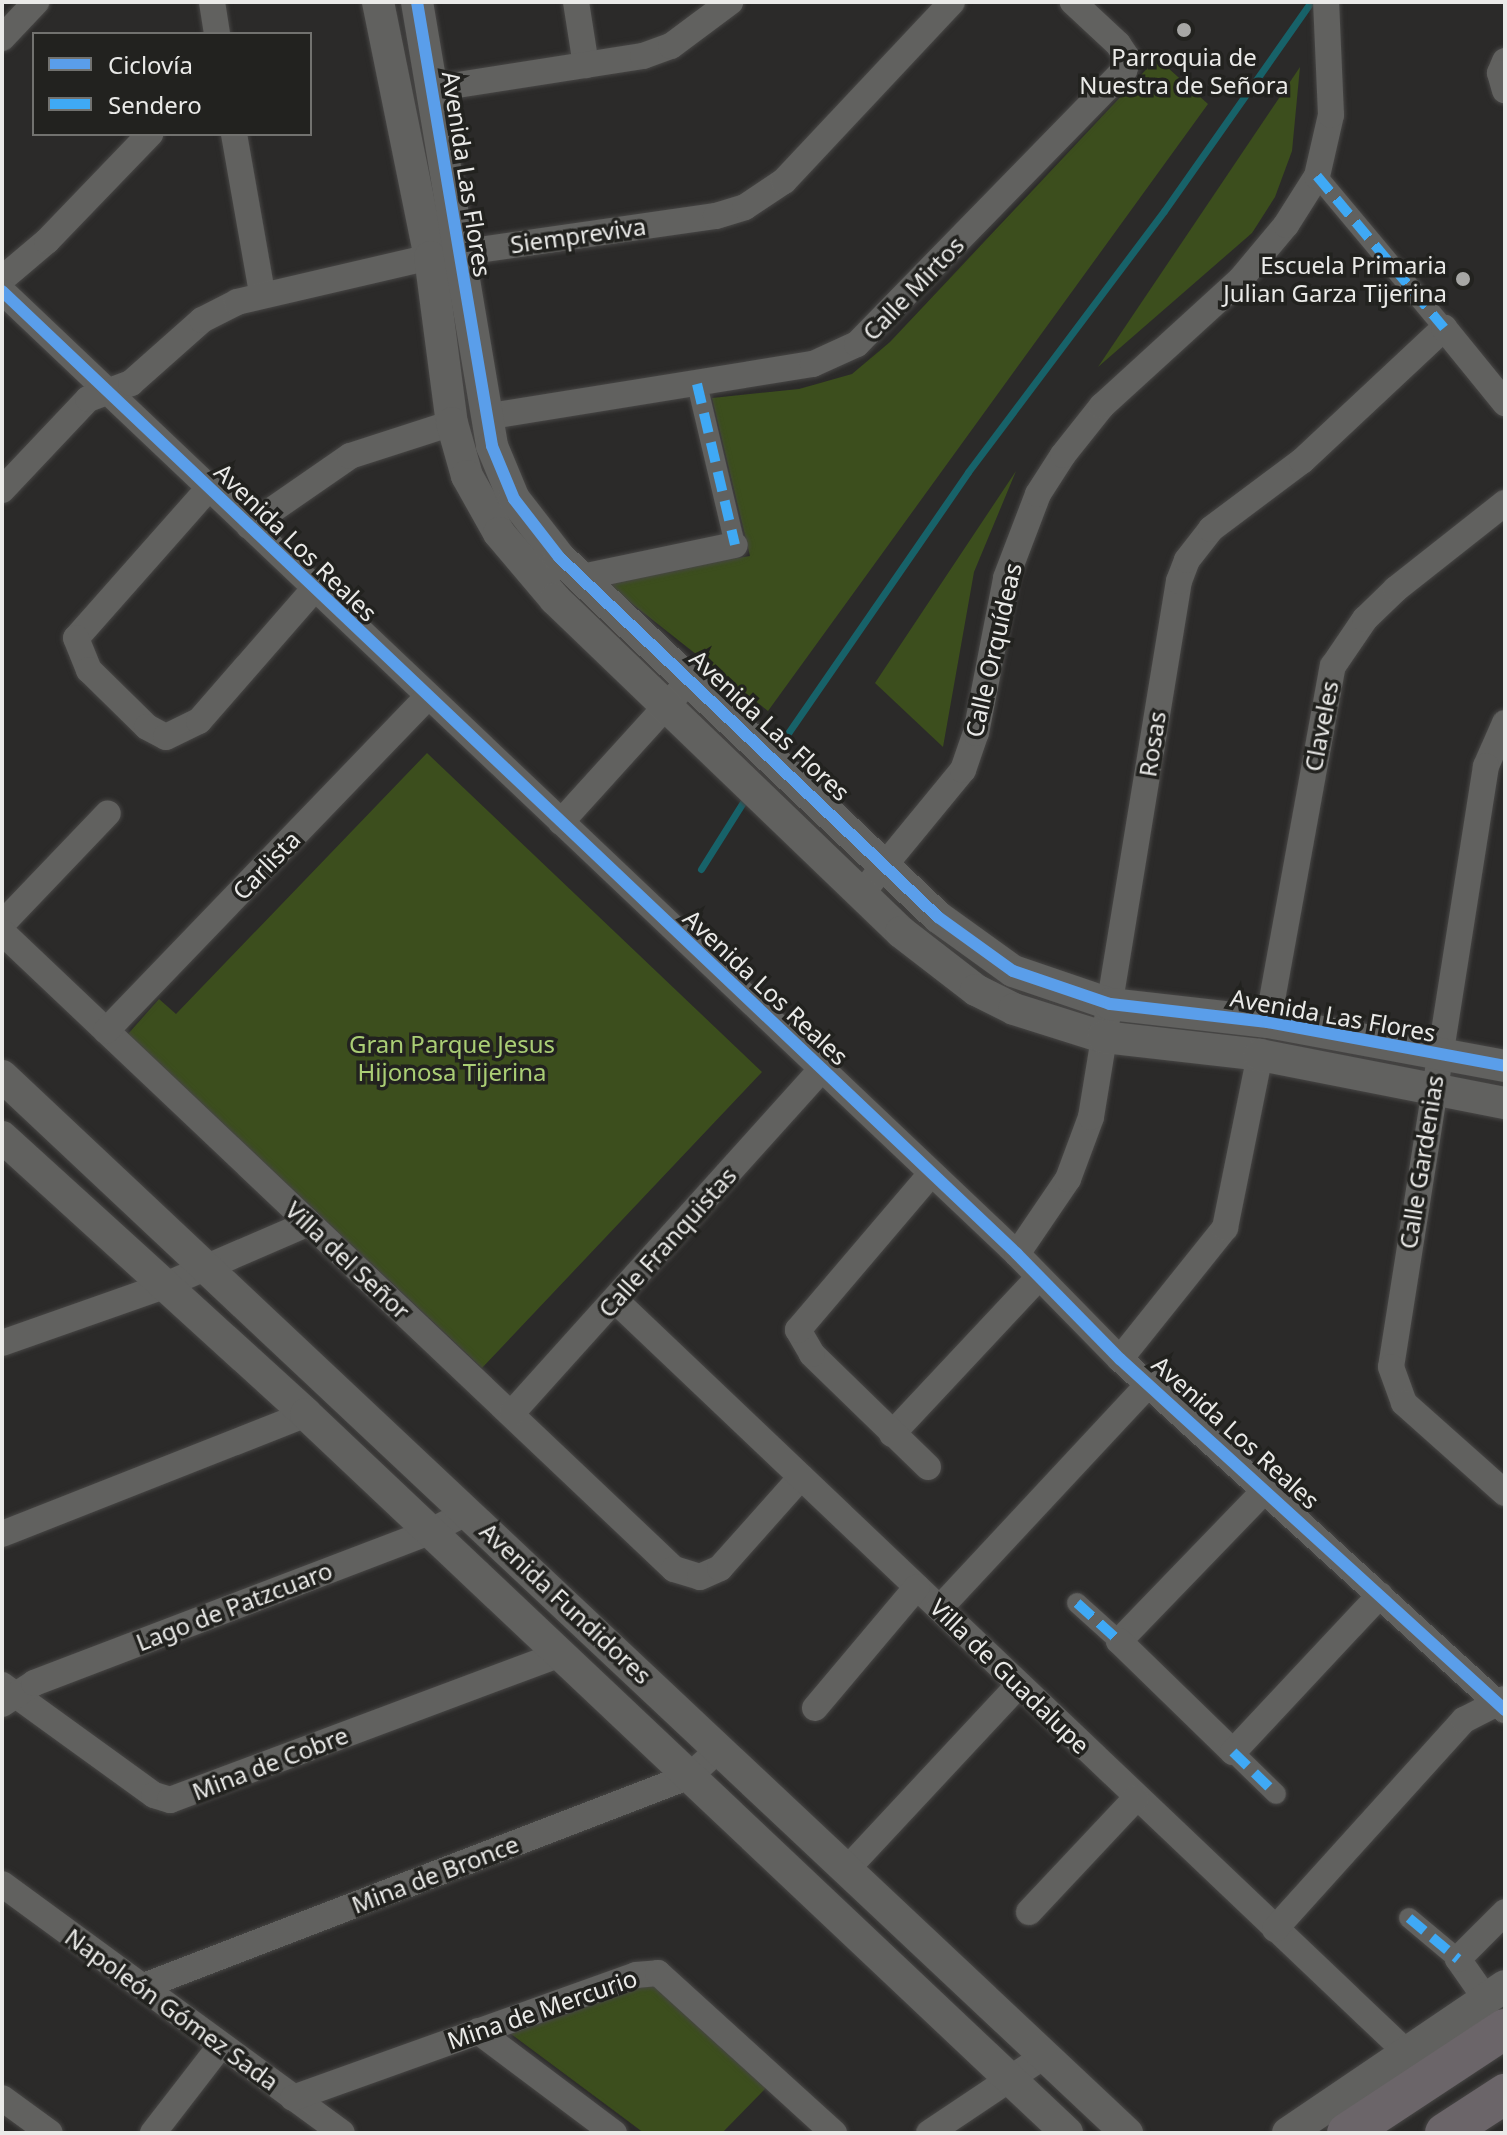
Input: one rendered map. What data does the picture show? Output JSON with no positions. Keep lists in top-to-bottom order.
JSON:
{
  "streets": {
    "street": [
      "Avenida Las Flores",
      "Siempreviva",
      "Calle Mirtos",
      "Avenida Los Reales",
      "Calle Orquídeas",
      "Claveles",
      "Rosas",
      "Carlista",
      "Calle Gardenias",
      "Calle Franquistas",
      "Villa del Señor",
      "Avenida Fundidores",
      "Lago de Patzcuaro",
      "Villa de Guadalupe",
      "Mina de Cobre",
      "Mina de Bronce",
      "Napoleón Gómez Sada",
      "Mina de Mercurio"
    ]
  },
  "crossings": [
    ["Avenida Las Flores", "Siempreviva"],
    ["Avenida Las Flores", "Calle Mirtos"],
    ["Avenida Las Flores", "Calle Orquídeas"],
    ["Avenida Las Flores", "Claveles"],
    ["Avenida Las Flores", "Rosas"],
    ["Avenida Las Flores", "Calle Gardenias"],
    ["Siempreviva", "Avenida Los Reales"],
    ["Avenida Los Reales", "Rosas"],
    ["Avenida Los Reales", "Carlista"],
    ["Avenida Los Reales", "Calle Franquistas"],
    ["Carlista", "Villa del Señor"],
    ["Calle Franquistas", "Villa del Señor"],
    ["Calle Franquistas", "Villa de Guadalupe"],
    ["Villa del Señor", "Villa de Guadalupe"],
    ["Avenida Fundidores", "Lago de Patzcuaro"],
    ["Avenida Fundidores", "Mina de Cobre"],
    ["Avenida Fundidores", "Mina de Bronce"],
    ["Lago de Patzcuaro", "Mina de Cobre"],
    ["Mina de Bronce", "Napoleón Gómez Sada"],
    ["Napoleón Gómez Sada", "Mina de Mercurio"]
  ],
  "parks": ["Gran Parque Jesus Hijonosa Tijerina"],
  "places": ["Parroquia de Nuestra de Señora", "Escuela Primaria Julian Garza Tijerina"],
  "legend": ["Ciclovía", "Sendero"]
}
